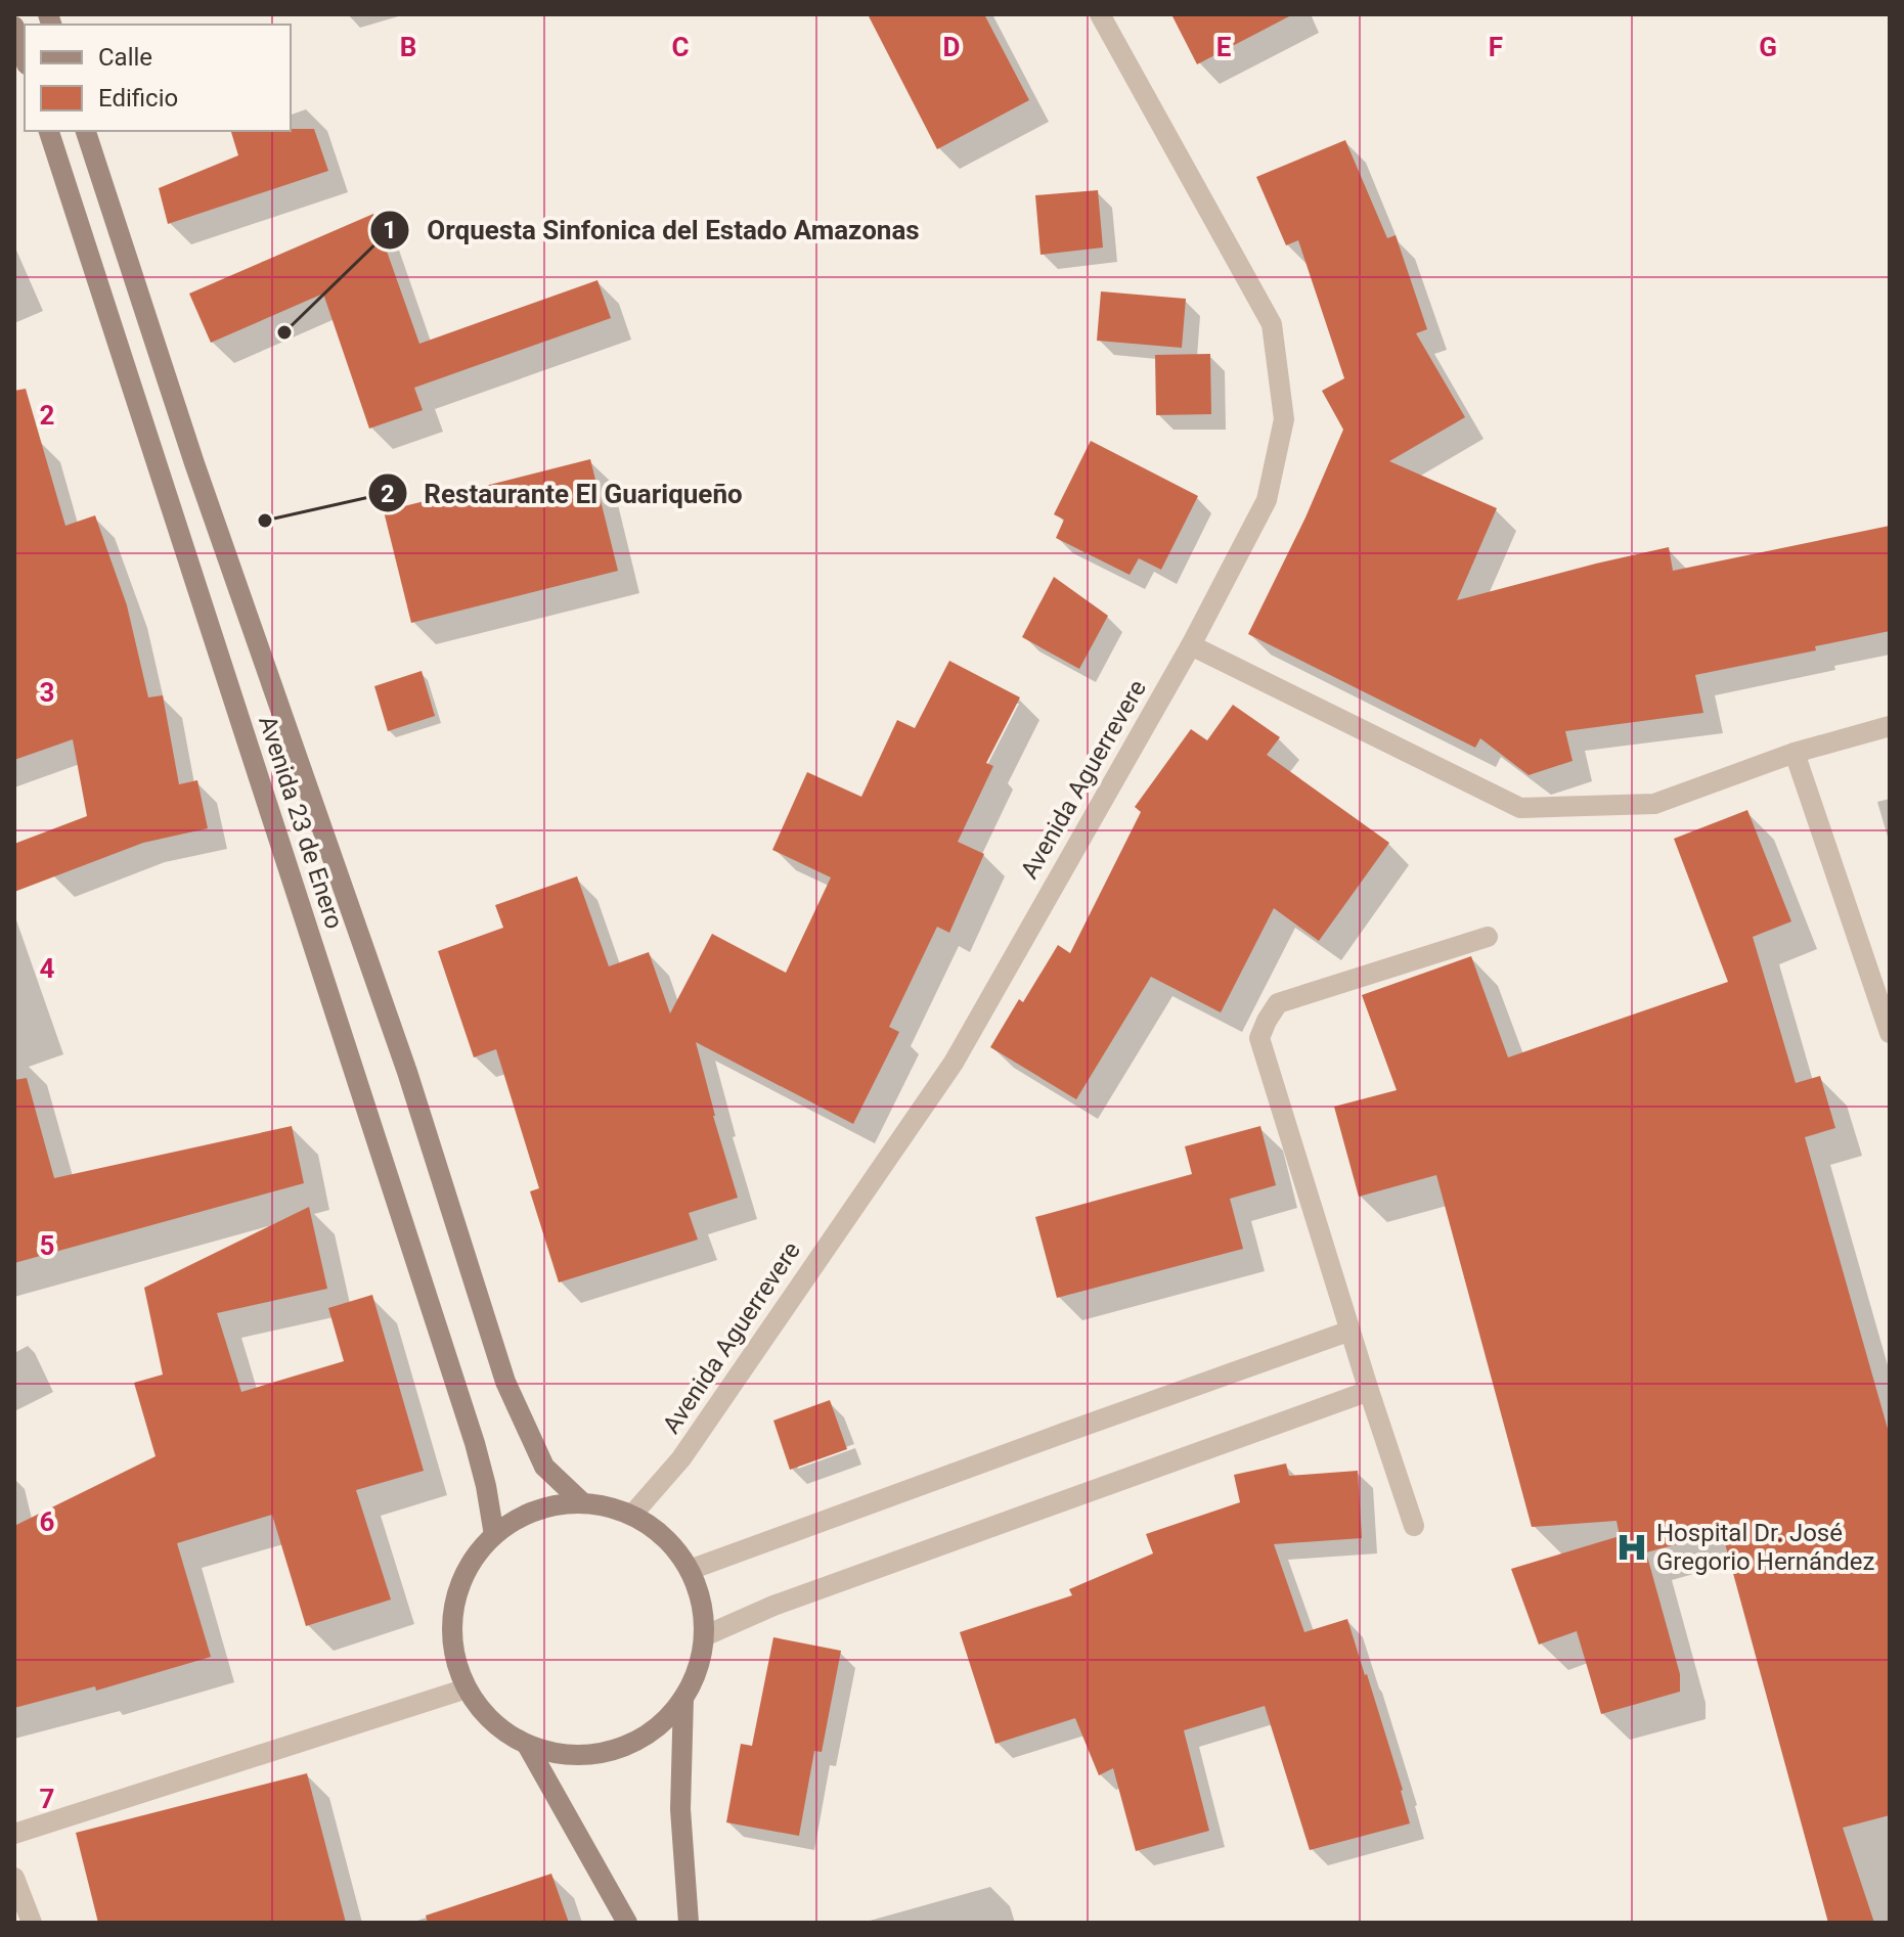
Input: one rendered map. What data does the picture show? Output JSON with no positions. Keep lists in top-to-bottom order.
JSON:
{
  "streets": {
    "main road": ["Avenida 23 de Enero"],
    "street": ["Avenida Aguerrevere"]
  },
  "crossings": [
    ["Avenida Aguerrevere", "Avenida 23 de Enero"]
  ],
  "places": {
    "other": ["Orquesta Sinfonica del Estado Amazonas", "Restaurante El Guariqueño"],
    "hospital": ["Hospital Dr. José Gregorio Hernández"]
  },
  "legend": ["Calle", "Edificio"],
  "grid": {
    "columns": [
      "B",
      "C",
      "D",
      "E",
      "F",
      "G"
    ],
    "rows": [
      "2",
      "3",
      "4",
      "5",
      "6",
      "7"
    ]
  }
}
